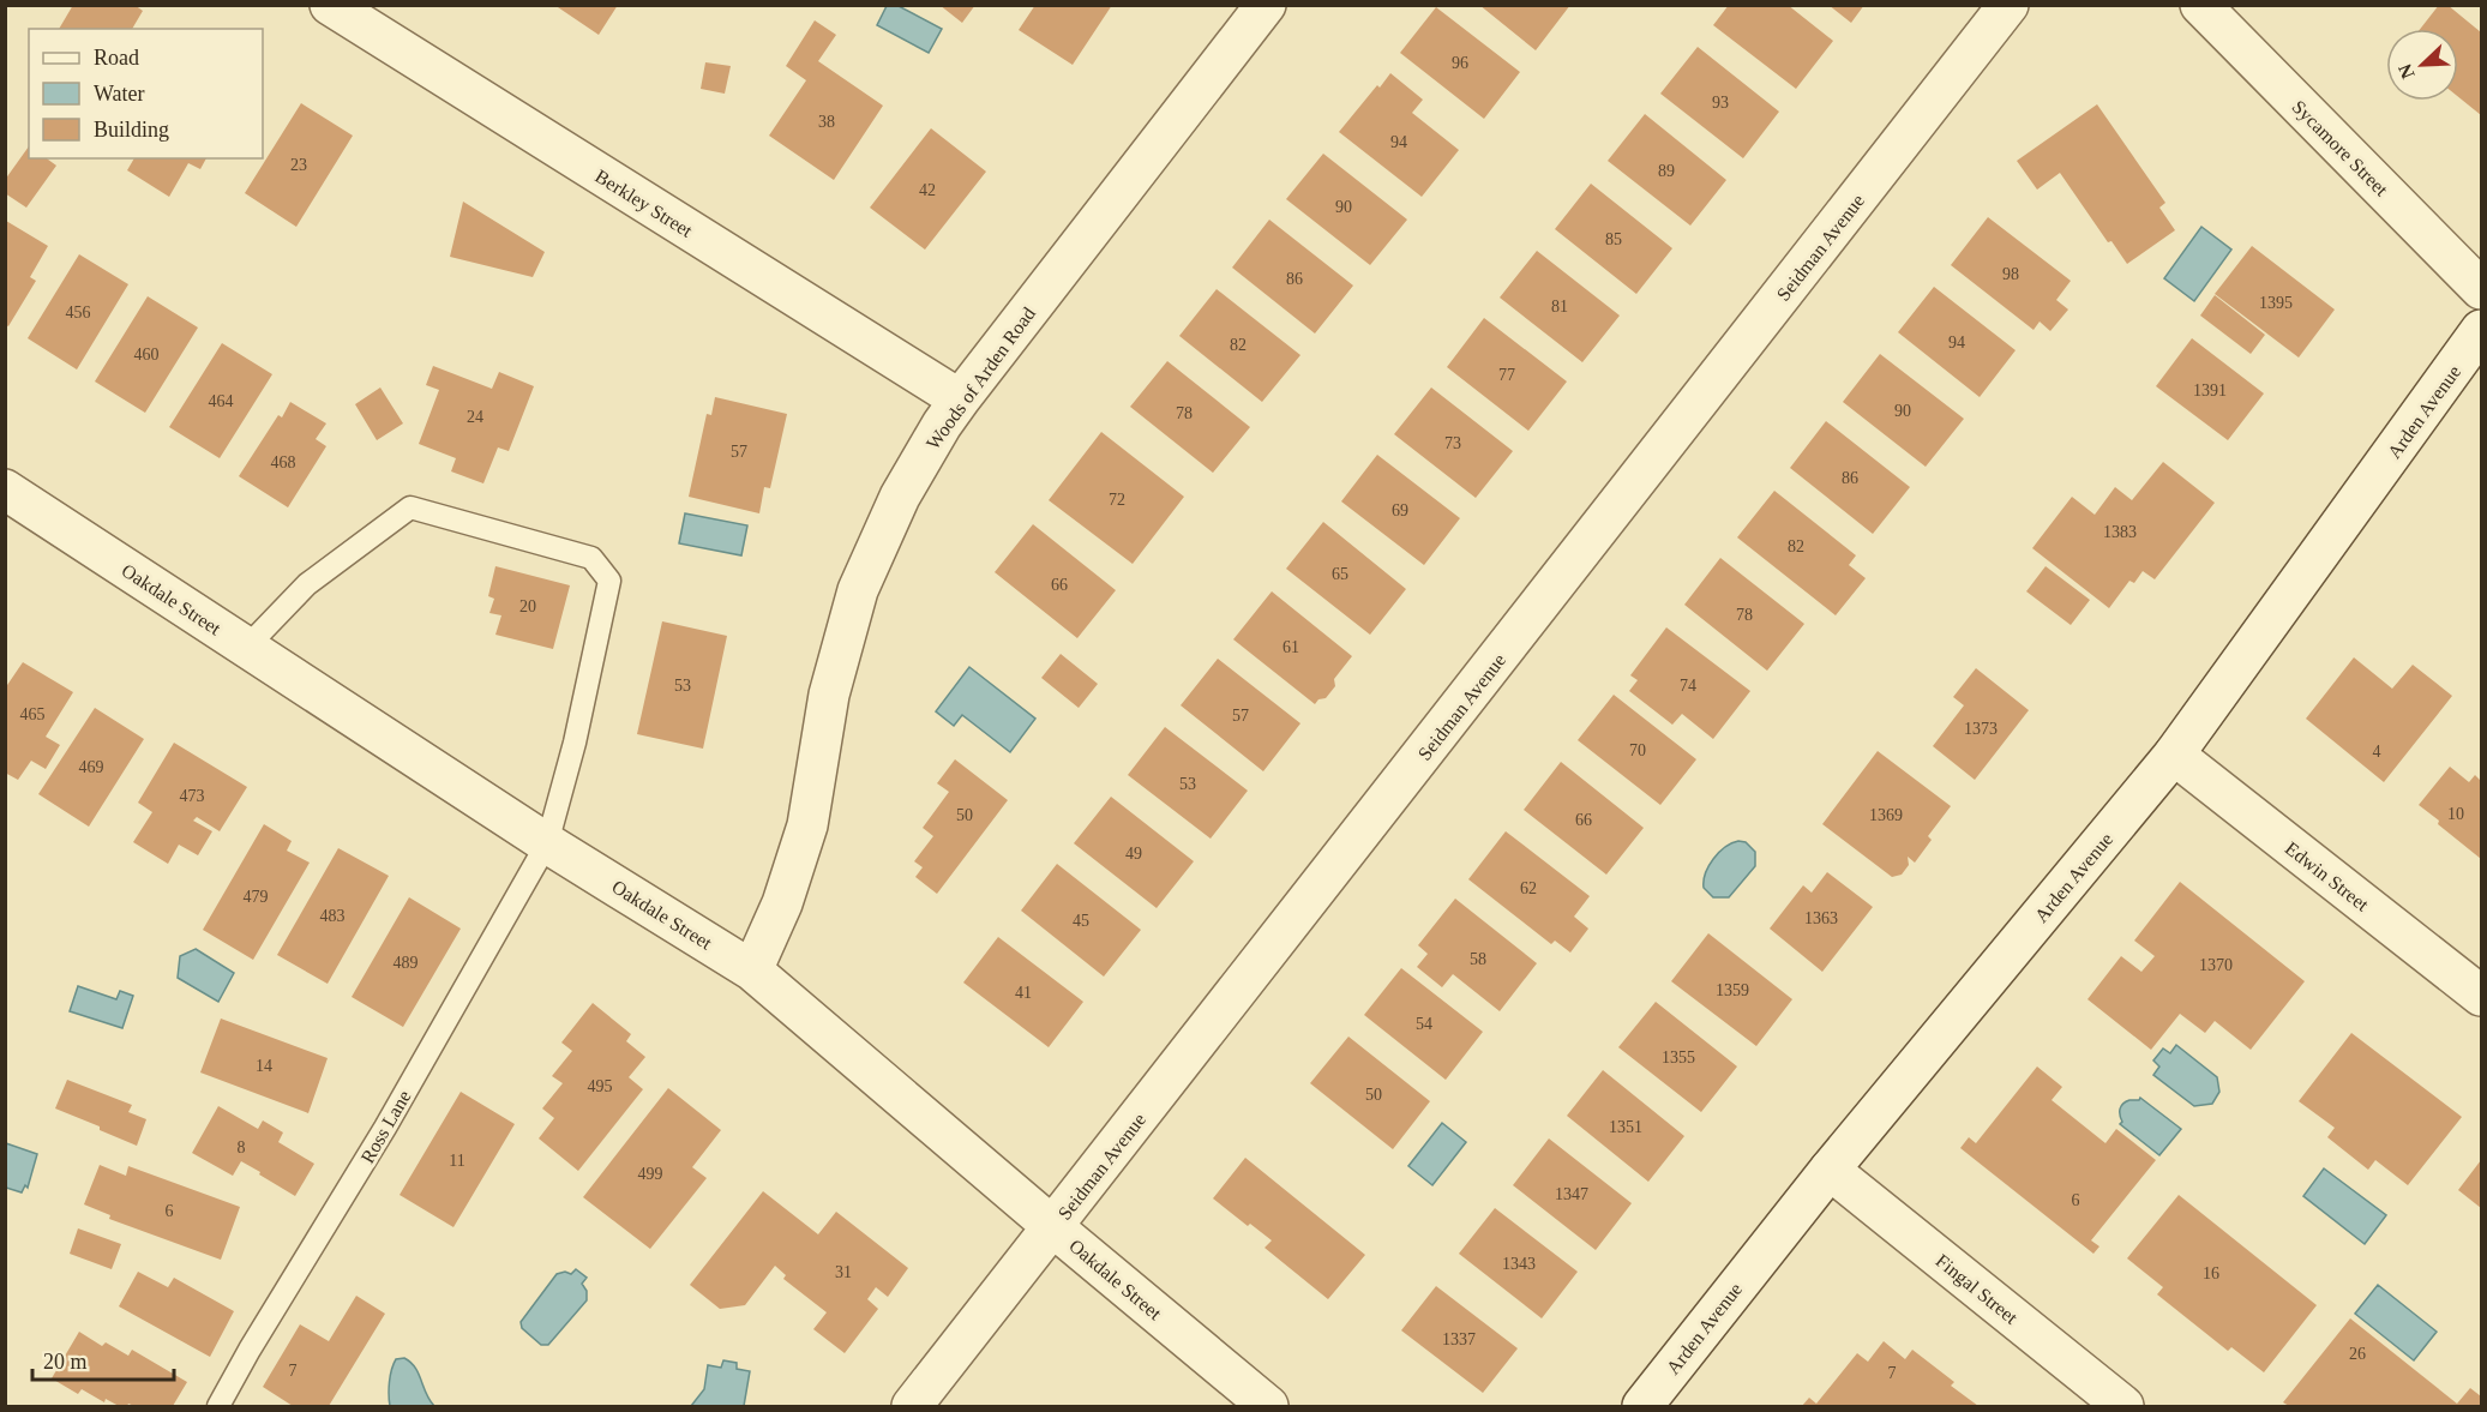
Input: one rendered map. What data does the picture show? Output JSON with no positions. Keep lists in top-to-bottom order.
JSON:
{
  "streets": {
    "street": [
      "Sycamore Street",
      "Berkley Street",
      "Seidman Avenue",
      "Woods of Arden Road",
      "Arden Avenue",
      "Oakdale Street",
      "Edwin Street",
      "Fingal Street"
    ],
    "lane": ["Ross Lane"]
  },
  "crossings": [
    ["Berkley Street", "Woods of Arden Road"],
    ["Seidman Avenue", "Oakdale Street"],
    ["Woods of Arden Road", "Oakdale Street"],
    ["Arden Avenue", "Edwin Street"],
    ["Arden Avenue", "Fingal Street"],
    ["Oakdale Street", "Ross Lane"]
  ],
  "house_numbers": [
    "96",
    "93",
    "38",
    "94",
    "23",
    "89",
    "42",
    "90",
    "85",
    "98",
    "86",
    "1395",
    "81",
    "456",
    "94",
    "82",
    "460",
    "77",
    "1391",
    "464",
    "90",
    "78",
    "24",
    "73",
    "57",
    "468",
    "86",
    "72",
    "69",
    "1383",
    "82",
    "65",
    "66",
    "20",
    "78",
    "61",
    "53",
    "74",
    "465",
    "57",
    "1373",
    "70",
    "4",
    "469",
    "53",
    "473",
    "10",
    "50",
    "1369",
    "66",
    "49",
    "62",
    "479",
    "483",
    "1363",
    "45",
    "58",
    "489",
    "1370",
    "1359",
    "41",
    "54",
    "1355",
    "14",
    "495",
    "50",
    "1351",
    "8",
    "11",
    "499",
    "1347",
    "6",
    "6",
    "1343",
    "31",
    "16",
    "1337",
    "26",
    "7",
    "7"
  ],
  "legend": ["Road", "Water", "Building"],
  "scale_bar": "20 m",
  "north": "bottom left"
}
